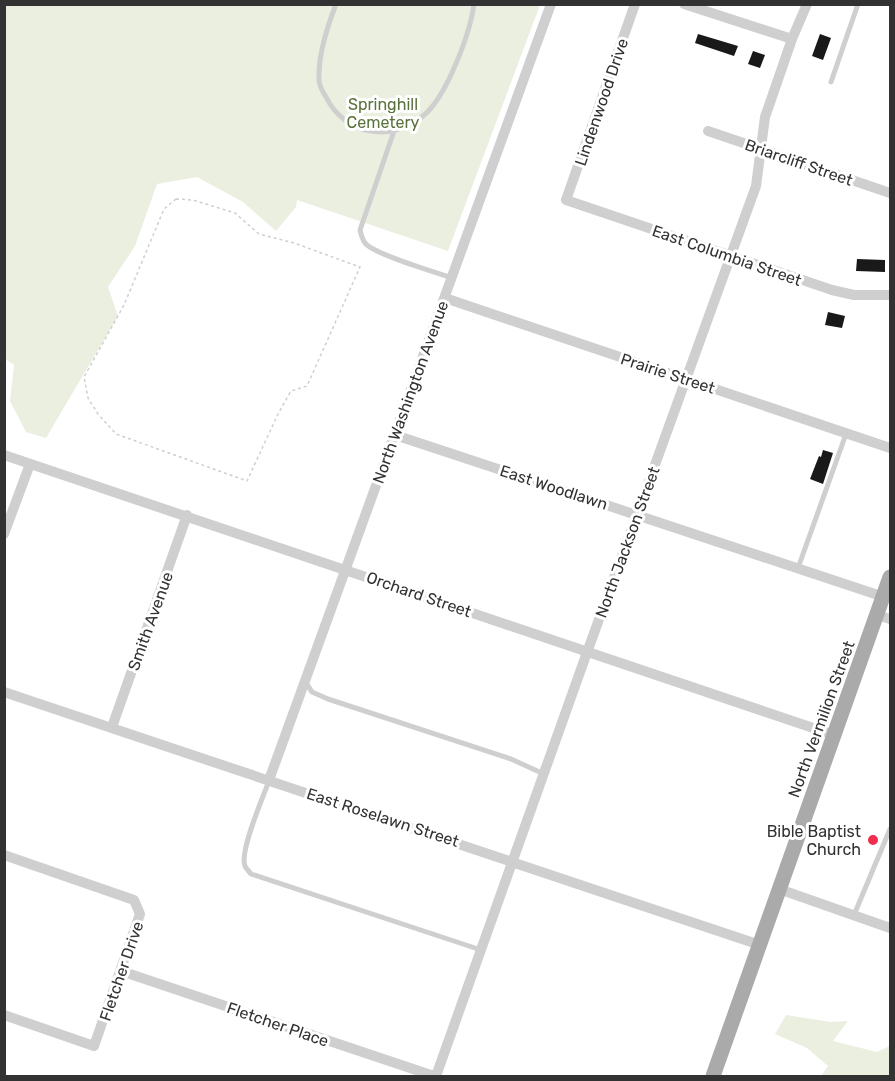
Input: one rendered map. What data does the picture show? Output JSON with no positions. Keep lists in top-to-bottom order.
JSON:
{
  "streets": {
    "main road": ["North Vermilion Street"],
    "street": [
      "Lindenwood Drive",
      "Briarcliff Street",
      "East Columbia Street",
      "Prairie Street",
      "North Washington Avenue",
      "East Woodlawn",
      "North Jackson Street",
      "Orchard Street",
      "Smith Avenue",
      "East Roselawn Street",
      "Fletcher Drive",
      "Fletcher Place"
    ]
  },
  "crossings": [
    ["Lindenwood Drive", "East Columbia Street"],
    ["Briarcliff Street", "North Jackson Street"],
    ["East Columbia Street", "North Jackson Street"],
    ["Prairie Street", "North Washington Avenue"],
    ["Prairie Street", "North Jackson Street"],
    ["North Washington Avenue", "East Woodlawn"],
    ["North Washington Avenue", "Orchard Street"],
    ["North Washington Avenue", "East Roselawn Street"],
    ["East Woodlawn", "North Jackson Street"],
    ["East Woodlawn", "North Vermilion Street"],
    ["North Jackson Street", "Orchard Street"],
    ["North Jackson Street", "East Roselawn Street"],
    ["North Jackson Street", "Fletcher Place"],
    ["Orchard Street", "Smith Avenue"],
    ["Orchard Street", "North Vermilion Street"],
    ["Smith Avenue", "East Roselawn Street"],
    ["North Vermilion Street", "East Roselawn Street"],
    ["Fletcher Drive", "Fletcher Place"]
  ],
  "parks": ["Springhill Cemetery"],
  "places": ["Bible Baptist Church"]
}
